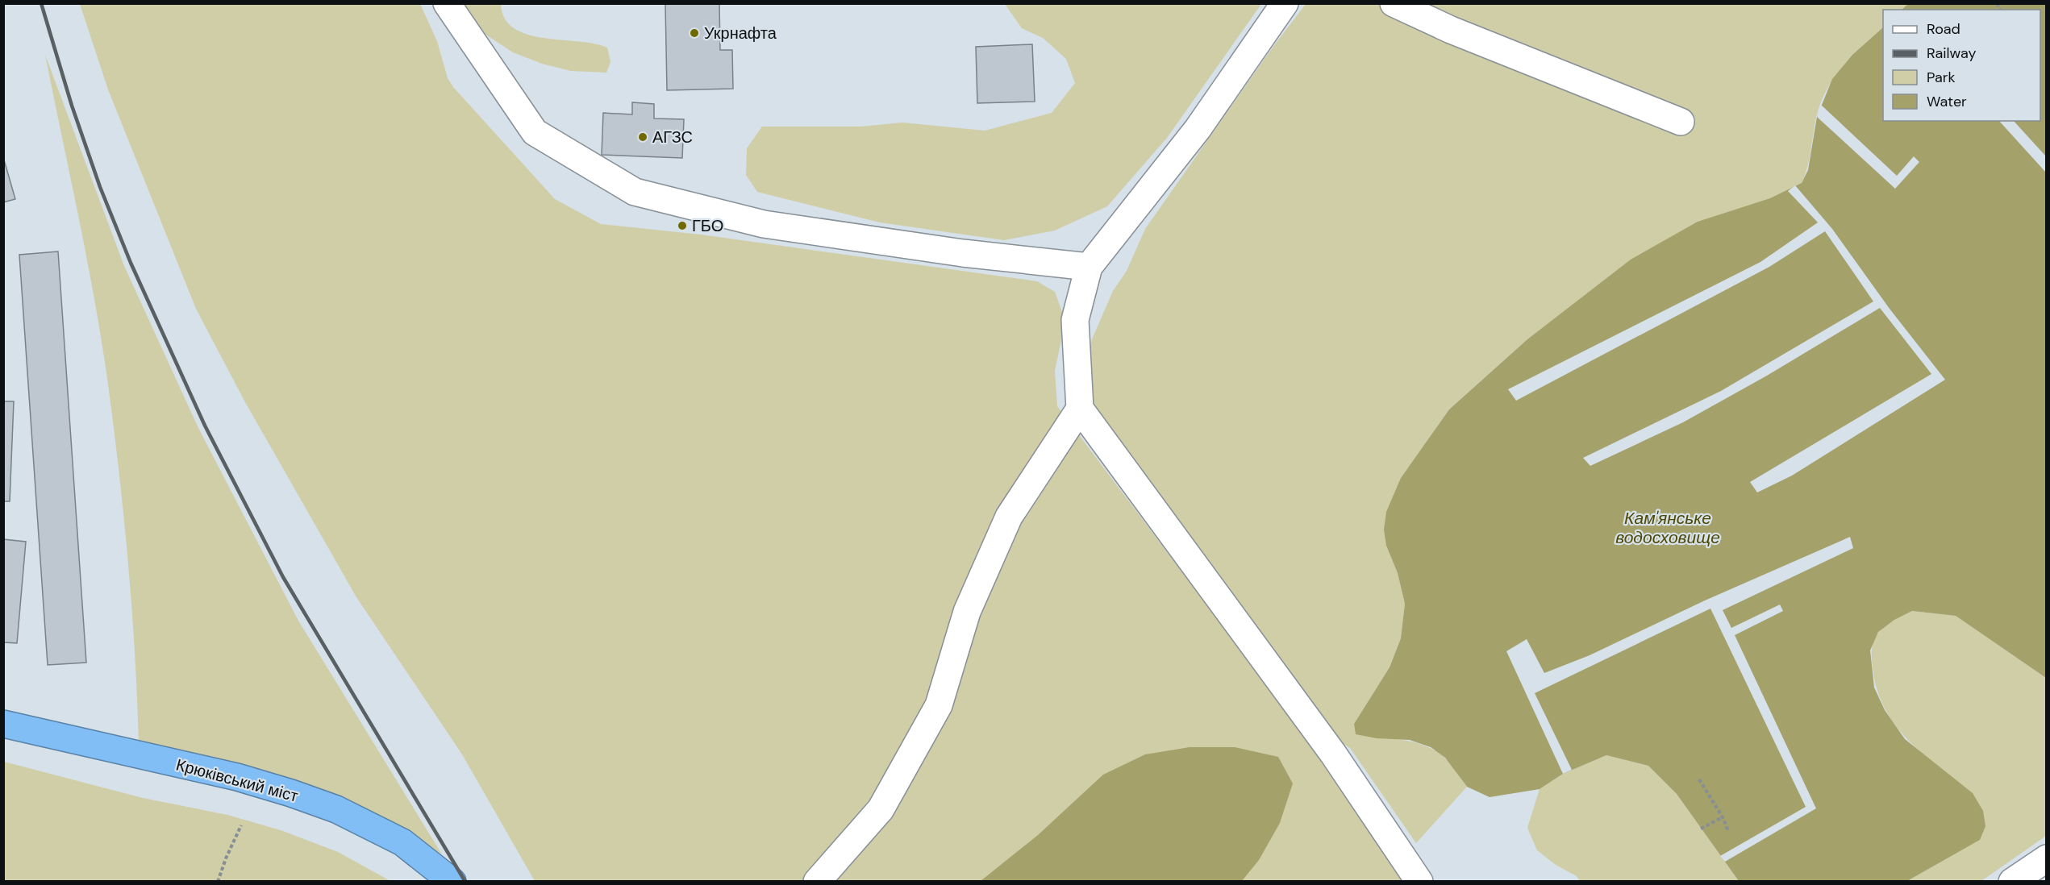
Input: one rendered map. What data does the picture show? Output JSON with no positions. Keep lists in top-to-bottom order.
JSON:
{
  "streets": {
    "highway": ["Крюківський міст"]
  },
  "water": ["Кам'янське водосховище"],
  "places": ["Укрнафта", "АГЗС", "ГБО"],
  "legend": [
    "Road",
    "Railway",
    "Park",
    "Water"
  ]
}
